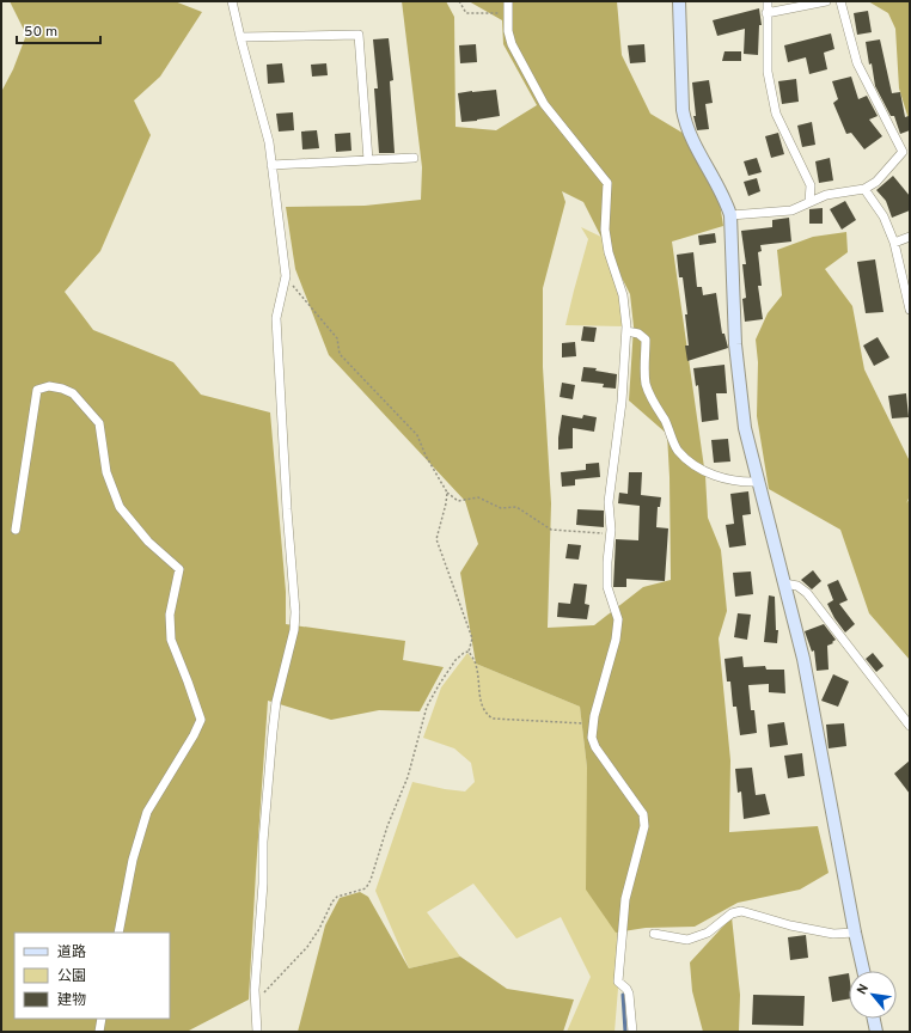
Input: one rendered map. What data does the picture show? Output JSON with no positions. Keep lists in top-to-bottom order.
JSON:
{
  "legend": ["道路", "公園", "建物"],
  "scale_bar": "50 m",
  "north": "top left"
}
